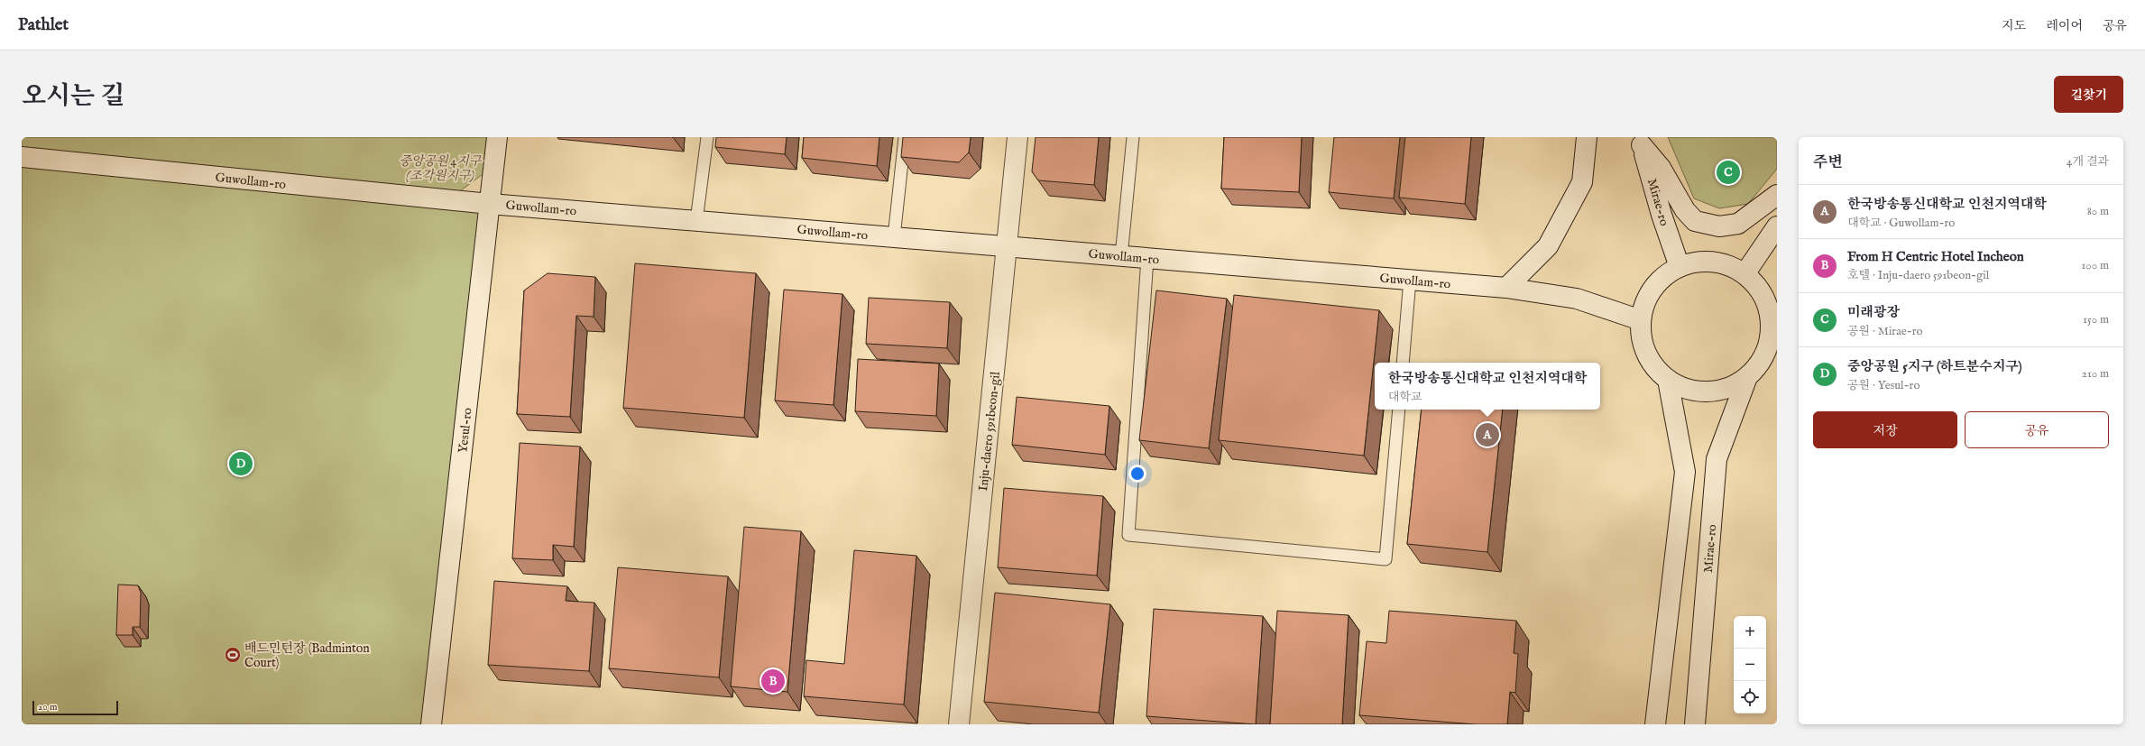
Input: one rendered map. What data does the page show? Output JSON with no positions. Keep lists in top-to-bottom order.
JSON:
{
  "streets": {
    "street": [
      "Guwollam-ro",
      "Mirae-ro",
      "Yesul-ro",
      "Inju-daero 591beon-gil"
    ]
  },
  "crossings": [
    ["Guwollam-ro", "Yesul-ro"],
    ["Guwollam-ro", "Inju-daero 591beon-gil"]
  ],
  "parks": ["중앙공원 4지구 (조각원지구)"],
  "places": {
    "sports": ["배드민턴장 (Badminton Court)"]
  },
  "scale_bar": "20 m",
  "page": {
    "header": "Pathlet",
    "nav": ["지도", "레이어", "공유"],
    "title": "오시는 길",
    "buttons": [
      "길찾기",
      ["저장", "공유"]
    ],
    "heading": ["주변", "4개 결과"],
    "pins": [
      "C",
      "A",
      "D",
      "B"
    ],
    "list": [
      {
        "mark": "A",
        "name": "한국방송통신대학교 인천지역대학",
        "note": "대학교 · Guwollam-ro",
        "value": "80 m"
      },
      {
        "mark": "B",
        "name": "From H Centric Hotel Incheon",
        "note": "호텔 · Inju-daero 591beon-gil",
        "value": "100 m"
      },
      {
        "mark": "C",
        "name": "미래광장",
        "note": "공원 · Mirae-ro",
        "value": "150 m"
      },
      {
        "mark": "D",
        "name": "중앙공원 5지구 (하트분수지구)",
        "note": "공원 · Yesul-ro",
        "value": "210 m"
      }
    ],
    "popup": ["한국방송통신대학교 인천지역대학", "대학교"],
    "map_buttons": ["+", "−"],
    "scale": "20 m"
  }
}
